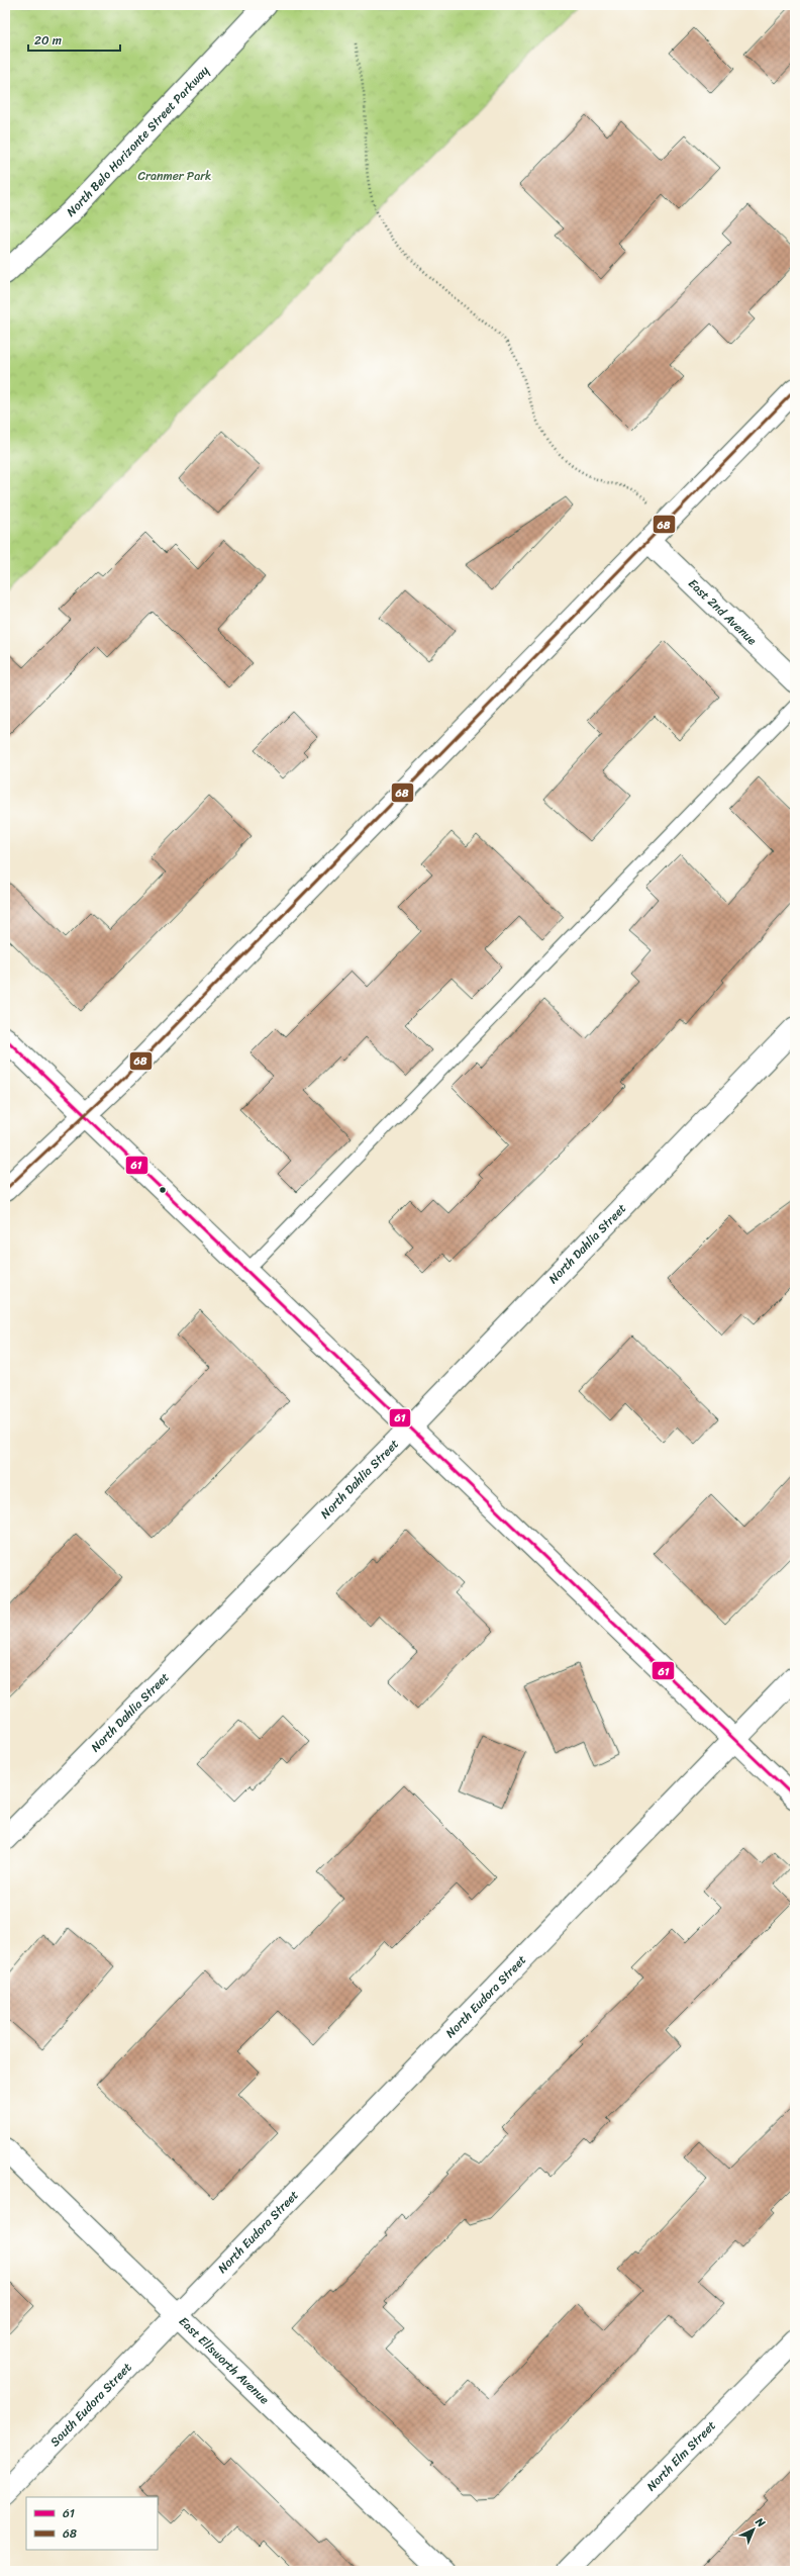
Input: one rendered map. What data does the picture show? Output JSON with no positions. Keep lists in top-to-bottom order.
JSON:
{
  "streets": {
    "street": [
      "North Belo Horizonte Street Parkway",
      "East 2nd Avenue",
      "North Dahlia Street",
      "North Eudora Street",
      "East Ellsworth Avenue",
      "South Eudora Street",
      "North Elm Street"
    ]
  },
  "crossings": [
    ["North Eudora Street", "East Ellsworth Avenue"],
    ["North Eudora Street", "South Eudora Street"],
    ["East Ellsworth Avenue", "South Eudora Street"]
  ],
  "parks": ["Cranmer Park"],
  "lines": ["transit line 68", "transit line 61"],
  "legend": ["61", "68"],
  "scale_bar": "20 m",
  "north": "top right"
}
